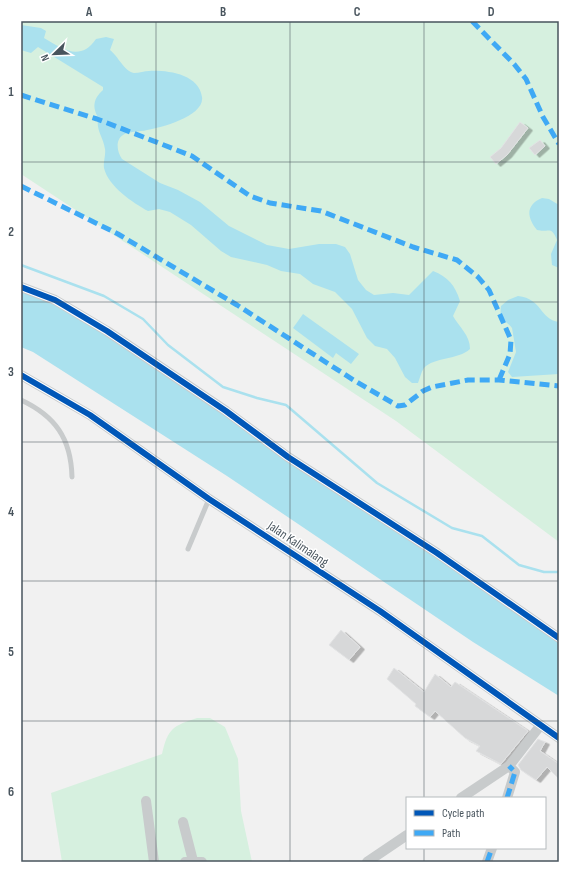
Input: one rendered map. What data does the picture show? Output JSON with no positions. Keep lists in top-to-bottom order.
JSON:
{
  "streets": {
    "street": ["Jalan Kalimalang"]
  },
  "legend": ["Cycle path", "Path"],
  "north": "bottom left",
  "grid": {
    "columns": [
      "A",
      "B",
      "C",
      "D"
    ],
    "rows": [
      "1",
      "2",
      "3",
      "4",
      "5",
      "6"
    ]
  }
}
